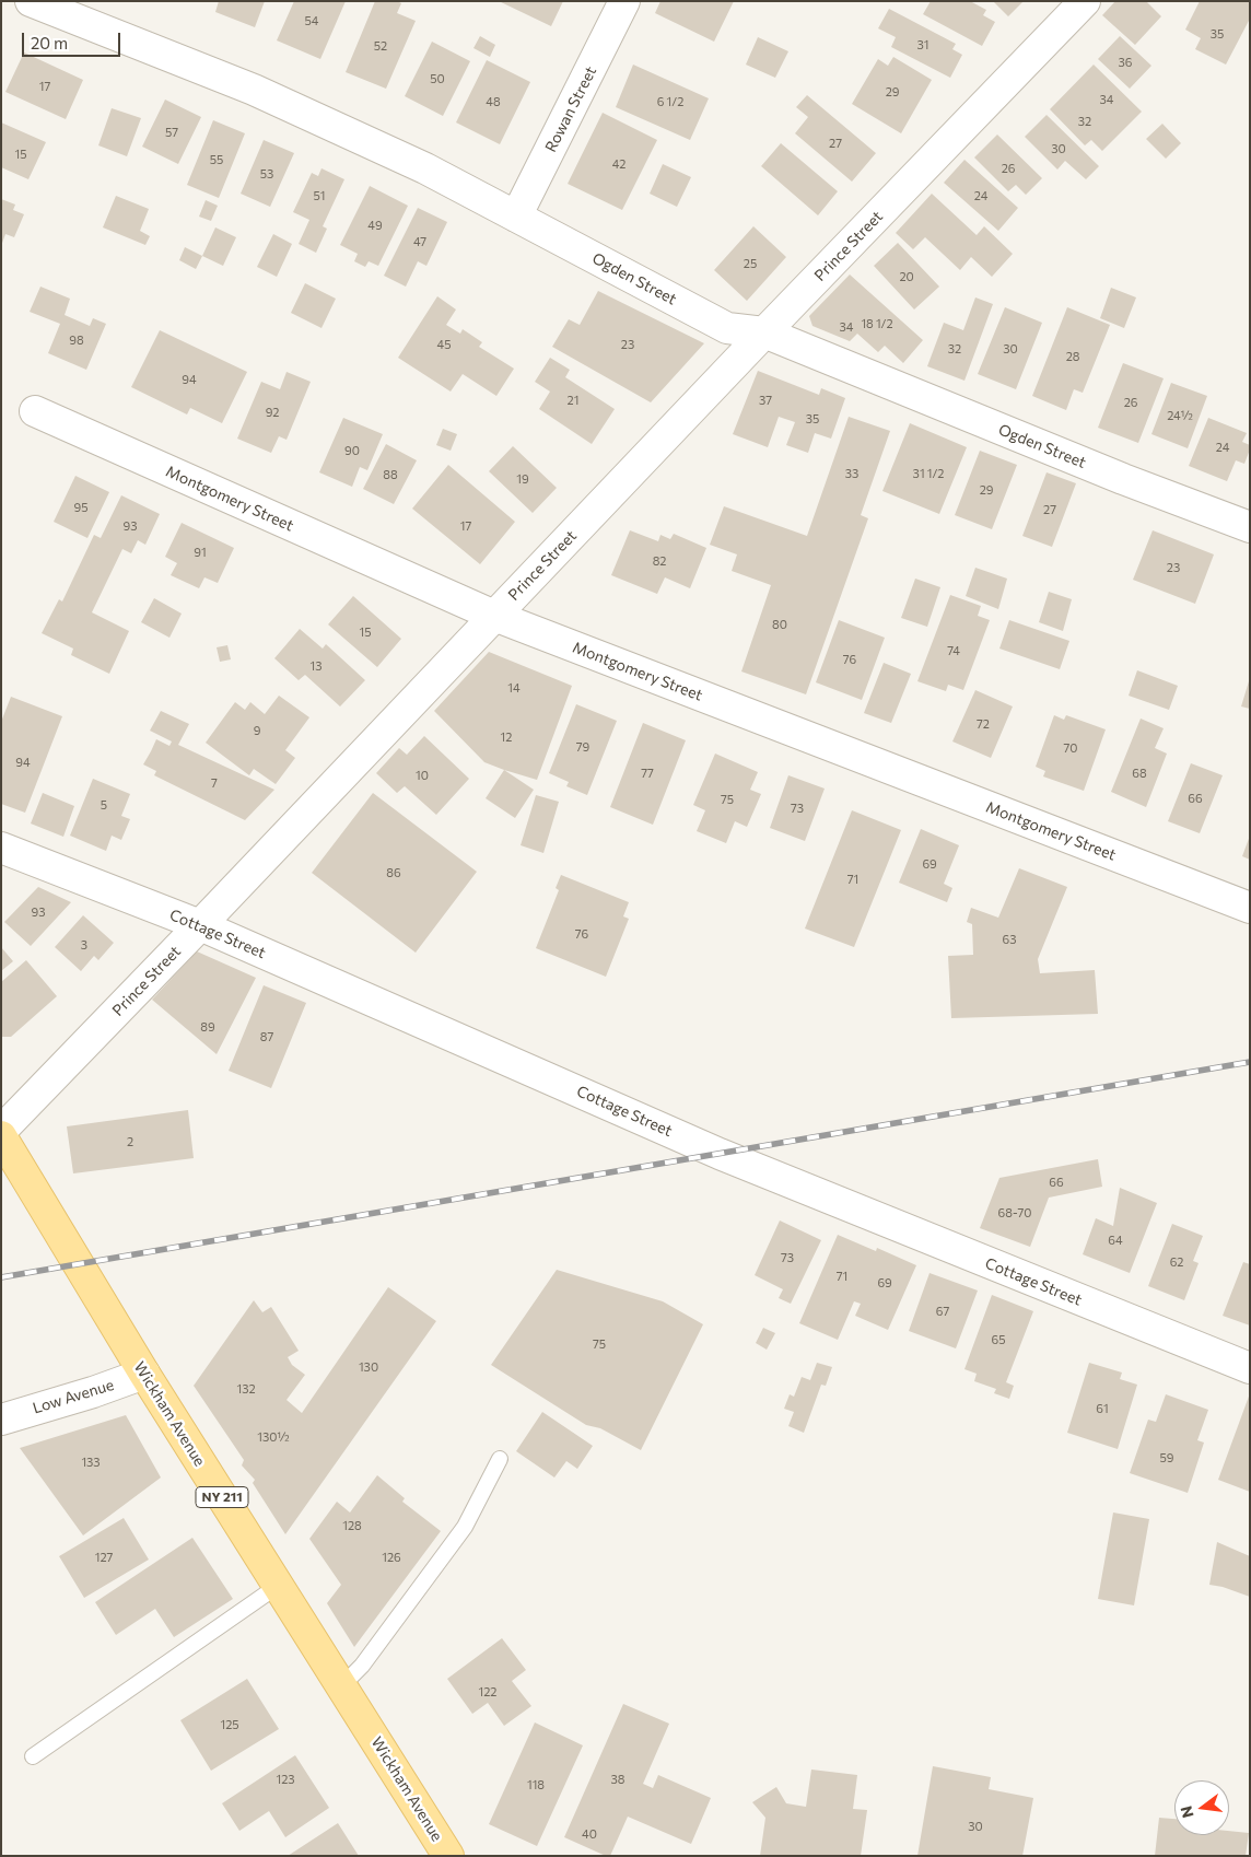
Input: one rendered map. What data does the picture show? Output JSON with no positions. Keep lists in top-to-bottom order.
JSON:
{
  "streets": {
    "main road": ["Wickham Avenue", "NY 211"],
    "street": [
      "Rowan Street",
      "Prince Street",
      "Ogden Street",
      "Montgomery Street",
      "Cottage Street",
      "Low Avenue"
    ]
  },
  "crossings": [
    ["Rowan Street", "Ogden Street"],
    ["Prince Street", "Ogden Street"],
    ["Prince Street", "Montgomery Street"],
    ["Prince Street", "Cottage Street"],
    ["Low Avenue", "Wickham Avenue"]
  ],
  "house_numbers": [
    "54",
    "35",
    "31",
    "52",
    "36",
    "50",
    "17",
    "29",
    "34",
    "48",
    "6 1/2",
    "32",
    "57",
    "27",
    "30",
    "15",
    "55",
    "42",
    "26",
    "53",
    "51",
    "24",
    "49",
    "47",
    "25",
    "20",
    "18 1/2",
    "34",
    "98",
    "45",
    "23",
    "32",
    "30",
    "28",
    "94",
    "21",
    "37",
    "26",
    "92",
    "24½",
    "35",
    "24",
    "90",
    "33",
    "31 1/2",
    "88",
    "19",
    "29",
    "95",
    "27",
    "93",
    "17",
    "91",
    "82",
    "23",
    "80",
    "15",
    "74",
    "76",
    "13",
    "14",
    "72",
    "9",
    "12",
    "79",
    "70",
    "94",
    "77",
    "68",
    "10",
    "7",
    "66",
    "75",
    "5",
    "73",
    "69",
    "86",
    "71",
    "93",
    "76",
    "63",
    "3",
    "89",
    "87",
    "2",
    "66",
    "68-70",
    "64",
    "73",
    "62",
    "71",
    "69",
    "67",
    "65",
    "75",
    "130",
    "132",
    "61",
    "130½",
    "59",
    "133",
    "128",
    "127",
    "126",
    "122",
    "125",
    "123",
    "38",
    "118",
    "30",
    "40"
  ],
  "scale_bar": "20 m",
  "north": "left"
}
